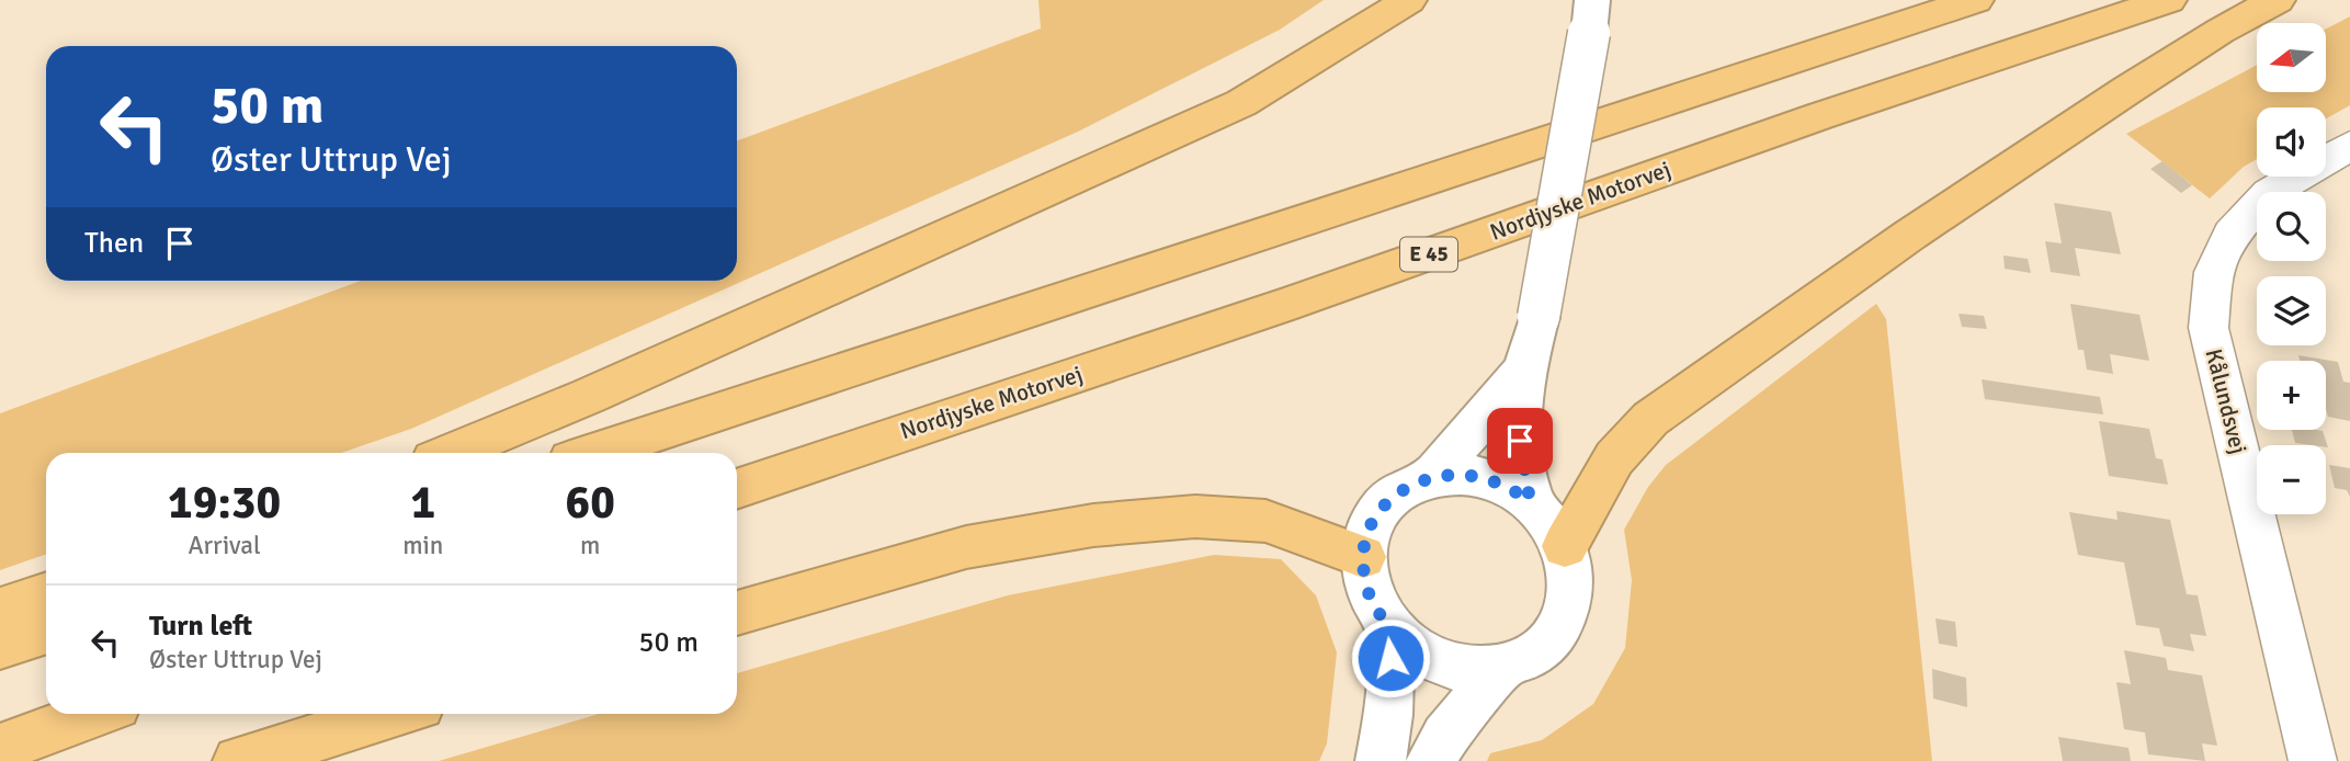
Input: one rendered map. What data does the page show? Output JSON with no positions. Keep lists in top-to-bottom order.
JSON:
{
  "streets": {
    "highway": ["Nordjyske Motorvej", "E 45"],
    "street": ["Kålundsvej"]
  },
  "north": "left",
  "page": {
    "map_buttons": ["+", "−"],
    "turn": ["50 m", "Øster Uttrup Vej"],
    "then": "Then",
    "eta": [
      "19:30",
      "Arrival",
      "1",
      "min",
      "60",
      "m"
    ],
    "list": [
      {
        "name": "Turn left",
        "note": "Øster Uttrup Vej",
        "value": "50 m"
      }
    ]
  }
}
